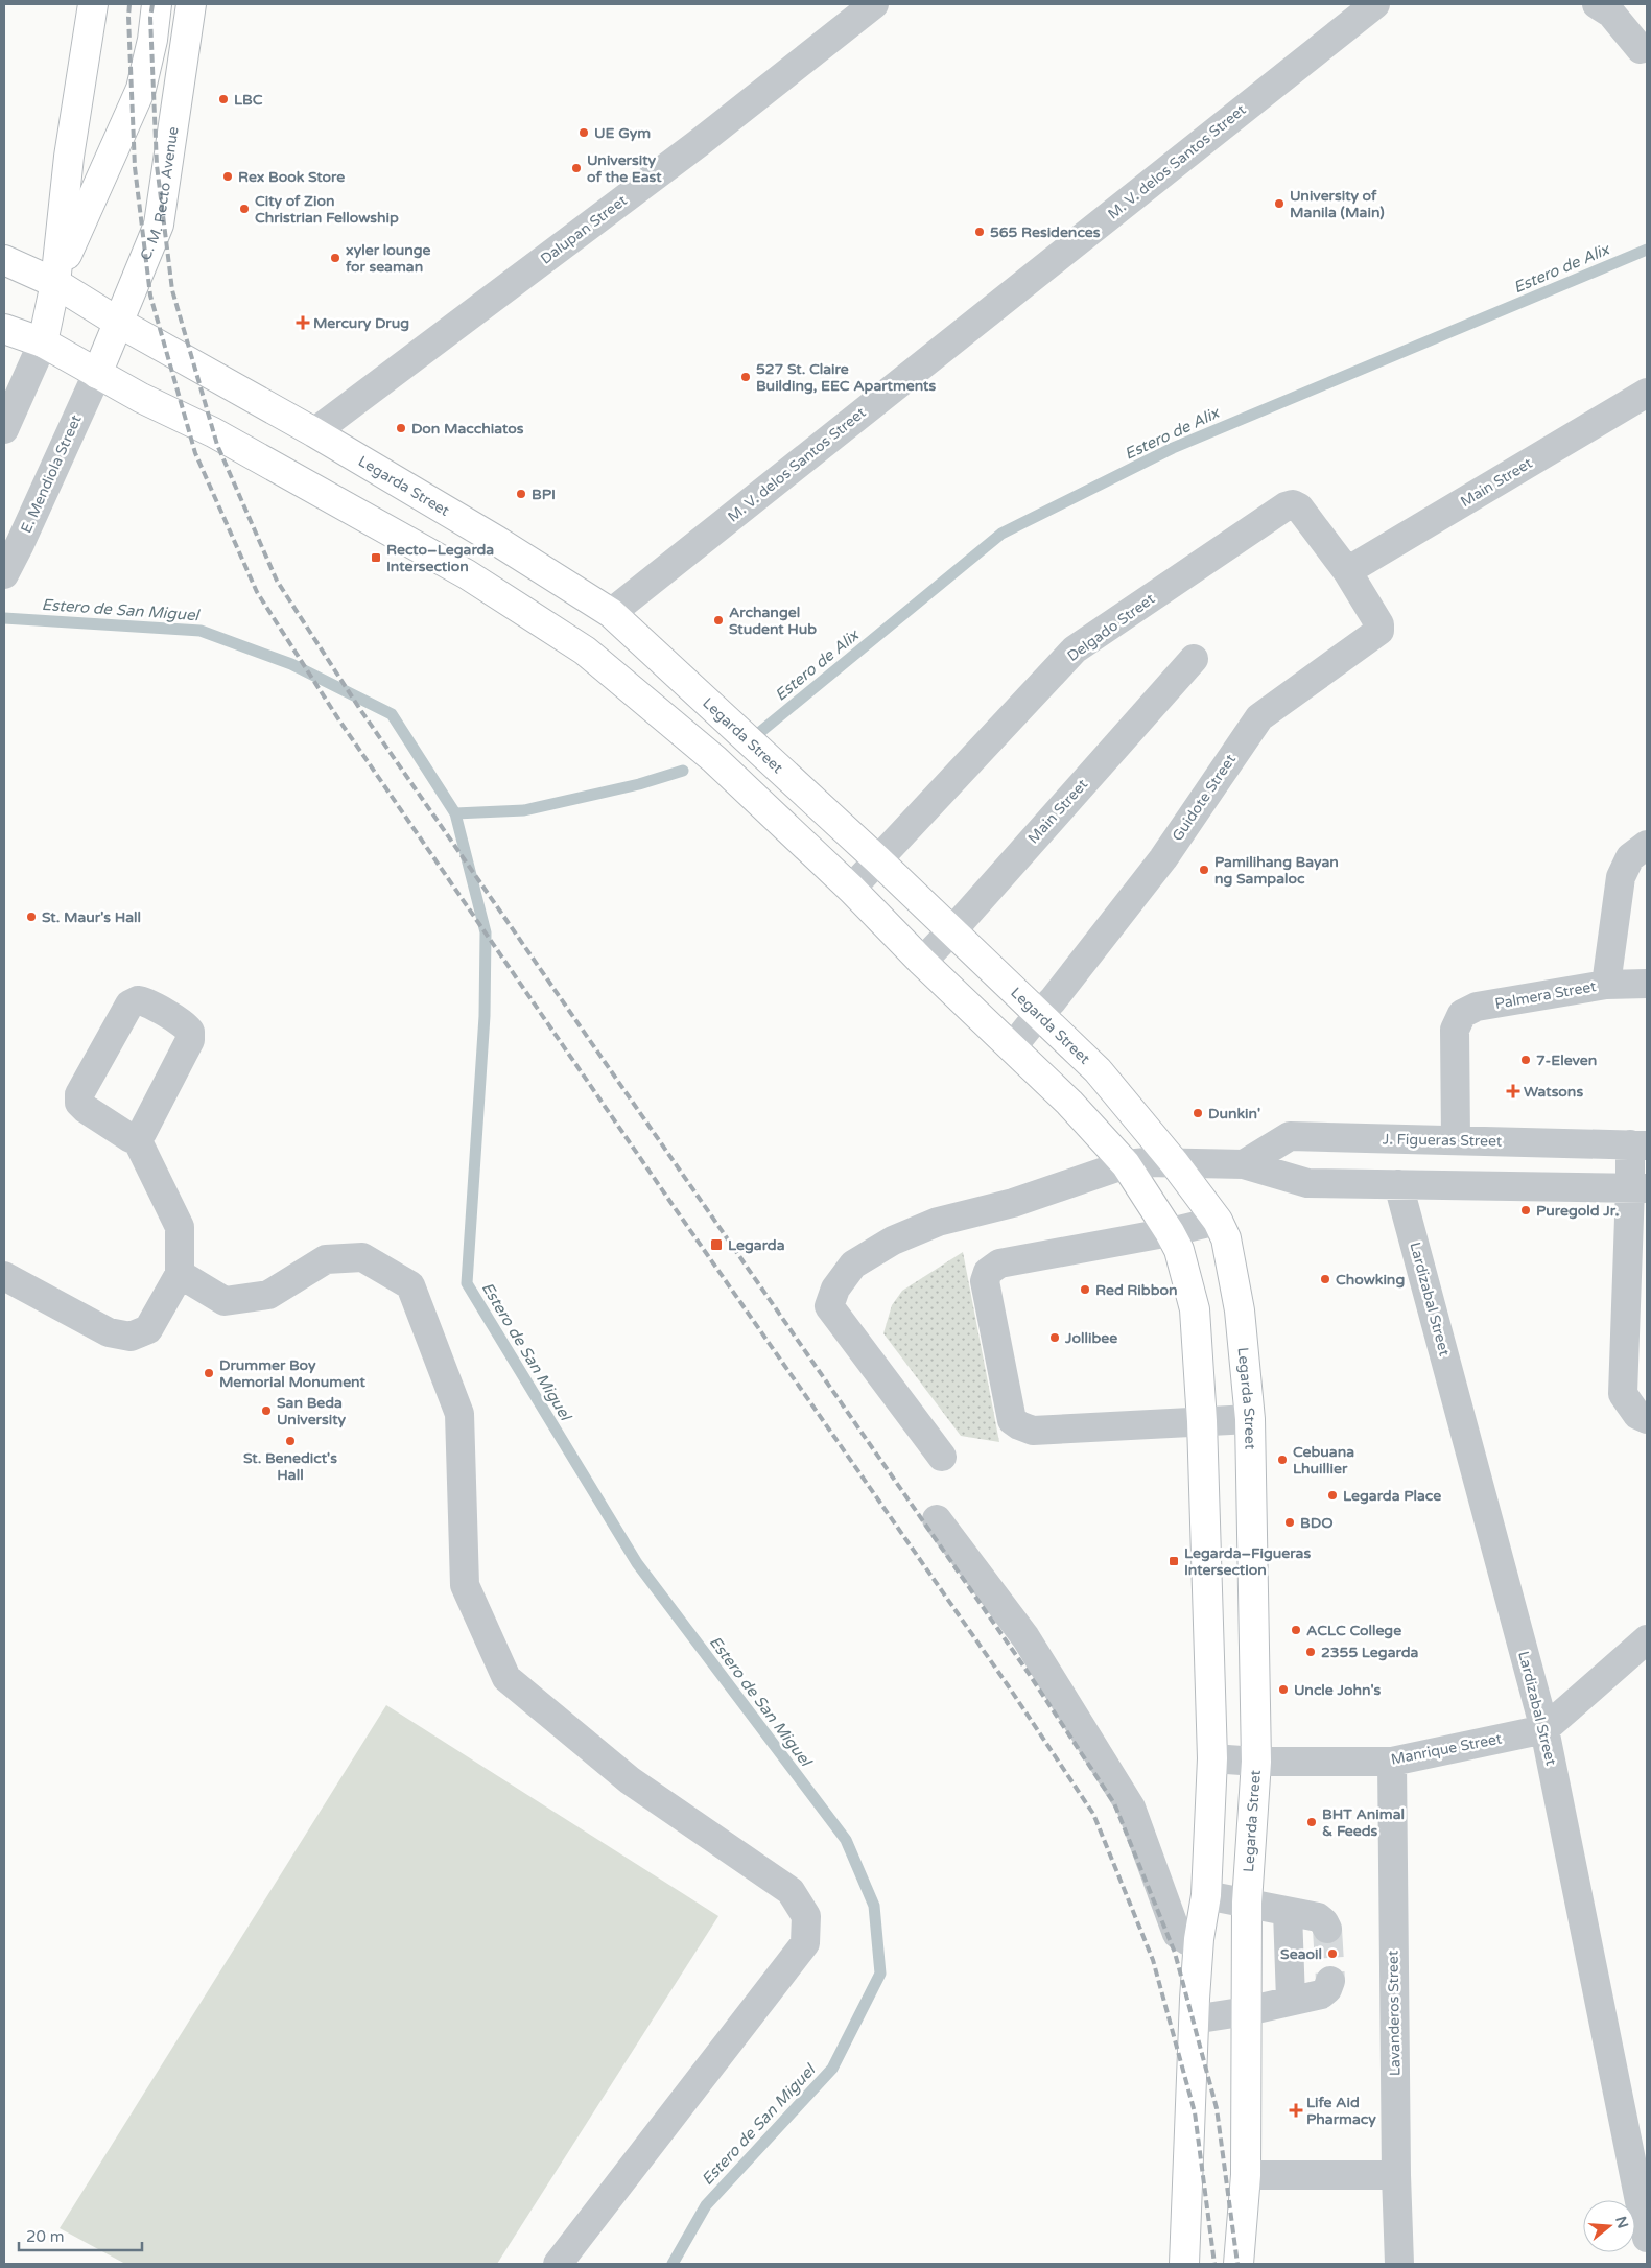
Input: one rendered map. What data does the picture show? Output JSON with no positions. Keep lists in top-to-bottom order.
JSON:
{
  "streets": {
    "main road": ["C. M. Recto Avenue", "Legarda Street"],
    "street": [
      "M. V. delos Santos Street",
      "Dalupan Street",
      "E. Mendiola Street",
      "Main Street",
      "Delgado Street",
      "Guidote Street",
      "Palmera Street",
      "J. Figueras Street",
      "Lardizabal Street",
      "Manrique Street",
      "Lavanderos Street"
    ]
  },
  "crossings": [
    ["M. V. delos Santos Street", "Legarda Street"],
    ["C. M. Recto Avenue", "E. Mendiola Street"],
    ["C. M. Recto Avenue", "Legarda Street"],
    ["Dalupan Street", "Legarda Street"],
    ["Main Street", "Legarda Street"],
    ["Main Street", "Delgado Street"],
    ["Main Street", "Guidote Street"],
    ["Legarda Street", "Delgado Street"],
    ["Legarda Street", "Guidote Street"],
    ["Legarda Street", "Manrique Street"],
    ["Delgado Street", "Guidote Street"],
    ["Palmera Street", "J. Figueras Street"],
    ["Lardizabal Street", "Manrique Street"],
    ["Manrique Street", "Lavanderos Street"]
  ],
  "water": ["Estero de Alix", "Estero de San Miguel"],
  "places": {
    "other": [
      "LBC",
      "UE Gym",
      "University of the East",
      "Rex Book Store",
      "University of Manila (Main)",
      "City of Zion Christrian Fellowship",
      "565 Residences",
      "xyler lounge for seaman",
      "527 St. Claire Building, EEC Apartments",
      "Don Macchiatos",
      "BPI",
      "Archangel Student Hub",
      "Pamilihang Bayan ng Sampaloc",
      "St. Maur's Hall",
      "7-Eleven",
      "Dunkin'",
      "Puregold Jr.",
      "Chowking",
      "Red Ribbon",
      "Jollibee",
      "Drummer Boy Memorial Monument",
      "San Beda University",
      "St. Benedict's Hall",
      "Cebuana Lhuillier",
      "Legarda Place",
      "BDO",
      "ACLC College",
      "2355 Legarda",
      "Uncle John's",
      "BHT Animal & Feeds",
      "Seaoil"
    ],
    "health": ["Mercury Drug", "Watsons", "Life Aid Pharmacy"],
    "transit": ["Recto–Legarda Intersection", "Legarda", "Legarda–Figueras Intersection"]
  },
  "scale_bar": "20 m",
  "north": "right"
}
